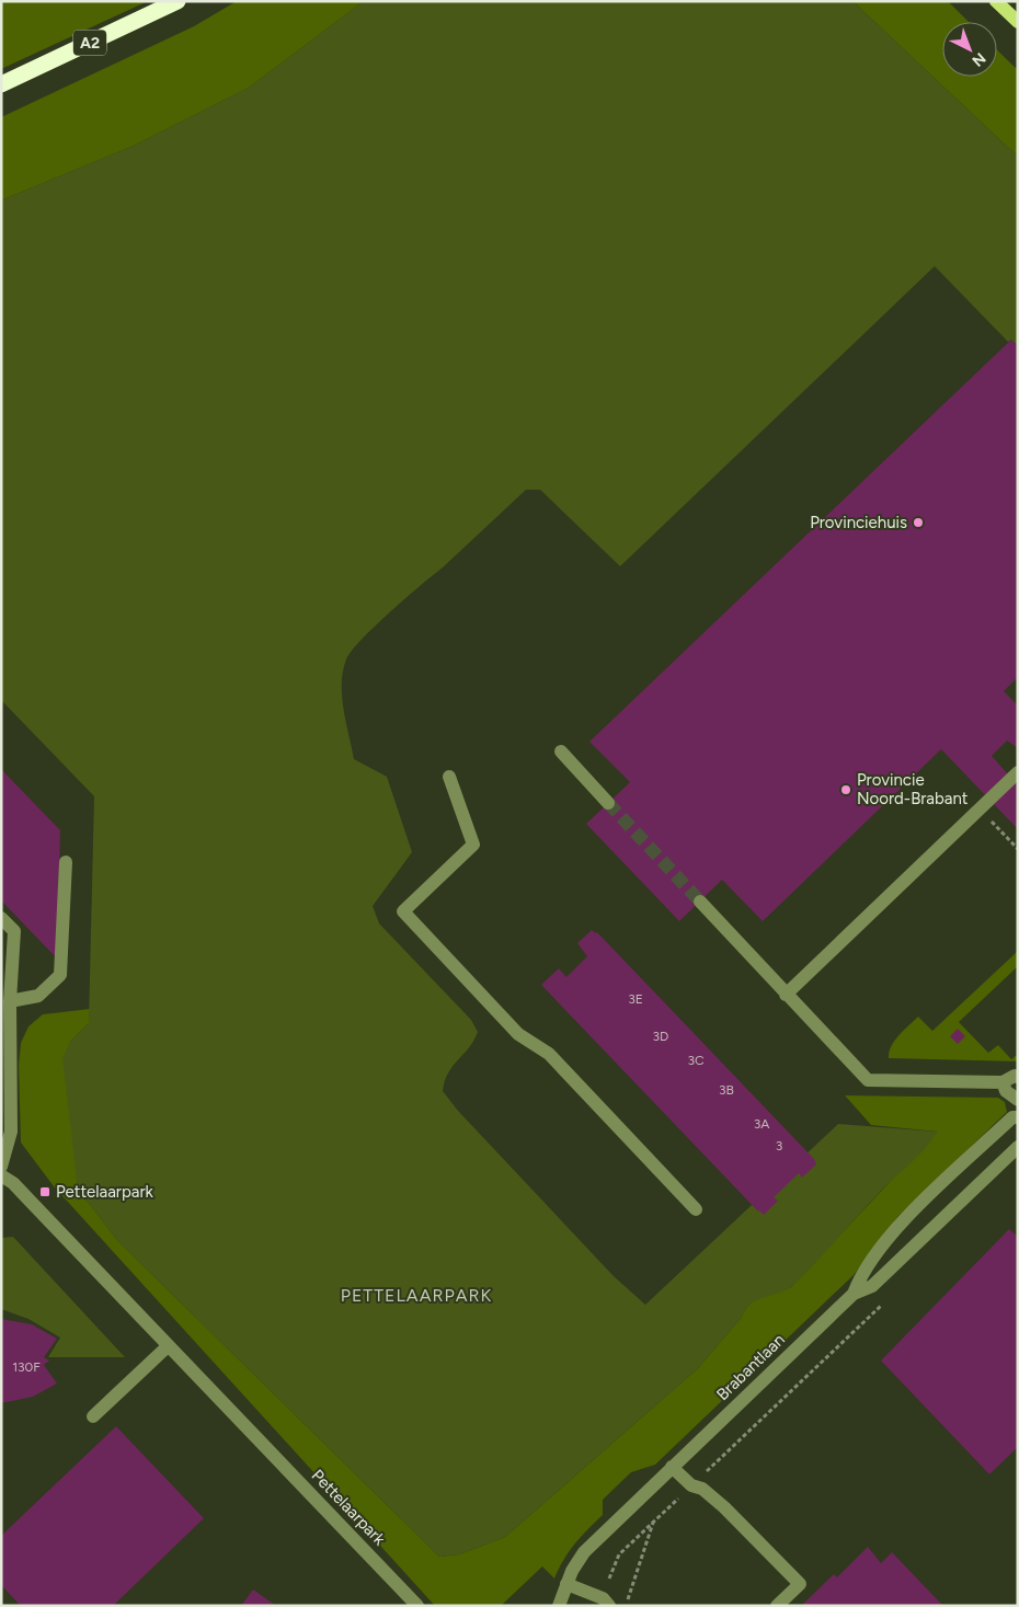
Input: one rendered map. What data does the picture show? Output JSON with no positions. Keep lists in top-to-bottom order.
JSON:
{
  "streets": {
    "highway": ["A2"],
    "street": ["Brabantlaan", "Pettelaarpark"]
  },
  "districts": ["PETTELAARPARK"],
  "places": {
    "other": ["Provinciehuis", "Provincie Noord-Brabant"],
    "transit": ["Pettelaarpark"]
  },
  "house_numbers": [
    "3E",
    "3D",
    "3C",
    "3B",
    "3A",
    "3",
    "130F"
  ],
  "north": "bottom right"
}
